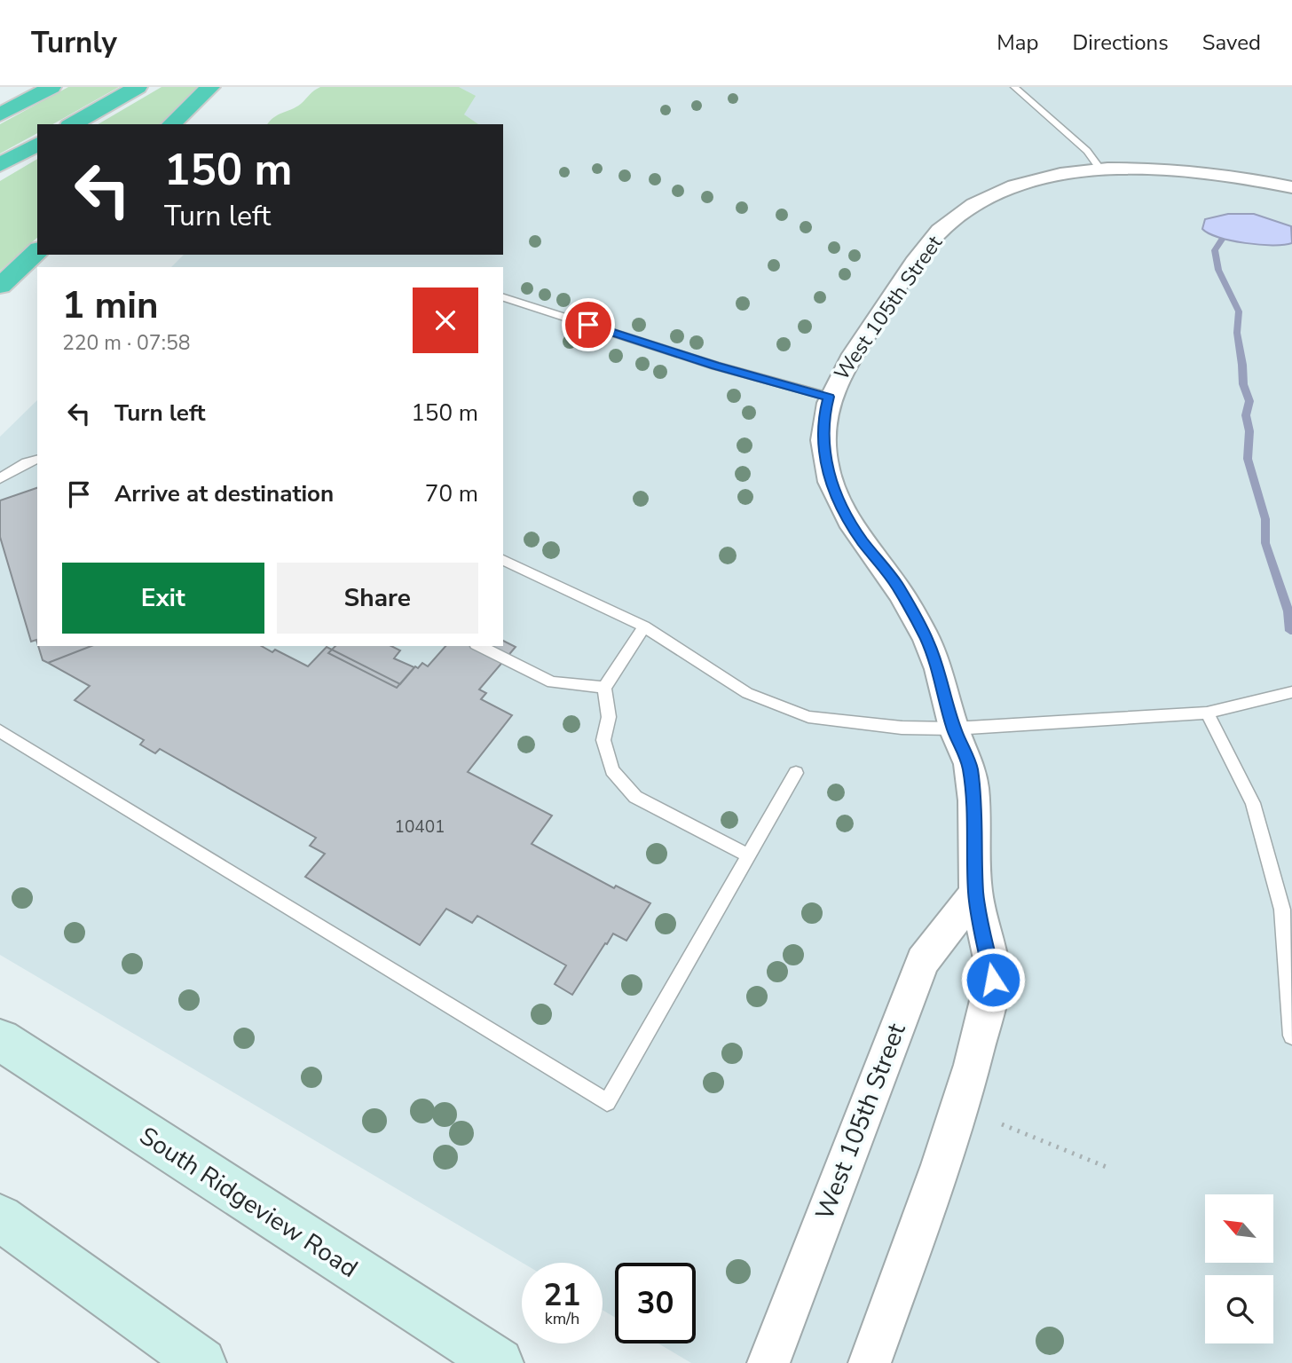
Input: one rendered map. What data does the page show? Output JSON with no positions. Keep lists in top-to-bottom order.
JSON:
{
  "streets": {
    "main road": ["South Ridgeview Road"],
    "street": ["West 105th Street"]
  },
  "house_numbers": ["10401"],
  "north": "top left",
  "page": {
    "header": "Turnly",
    "nav": ["Map", "Directions", "Saved"],
    "turn": ["150 m", "Turn left"],
    "heading": ["1 min", "220 m · 07:58"],
    "list": [
      {
        "name": "Turn left",
        "value": "150 m"
      },
      {
        "name": "Arrive at destination",
        "value": "70 m"
      }
    ],
    "buttons": ["Exit", "Share"],
    "speed": "21 km/h",
    "limit": "30"
  }
}
